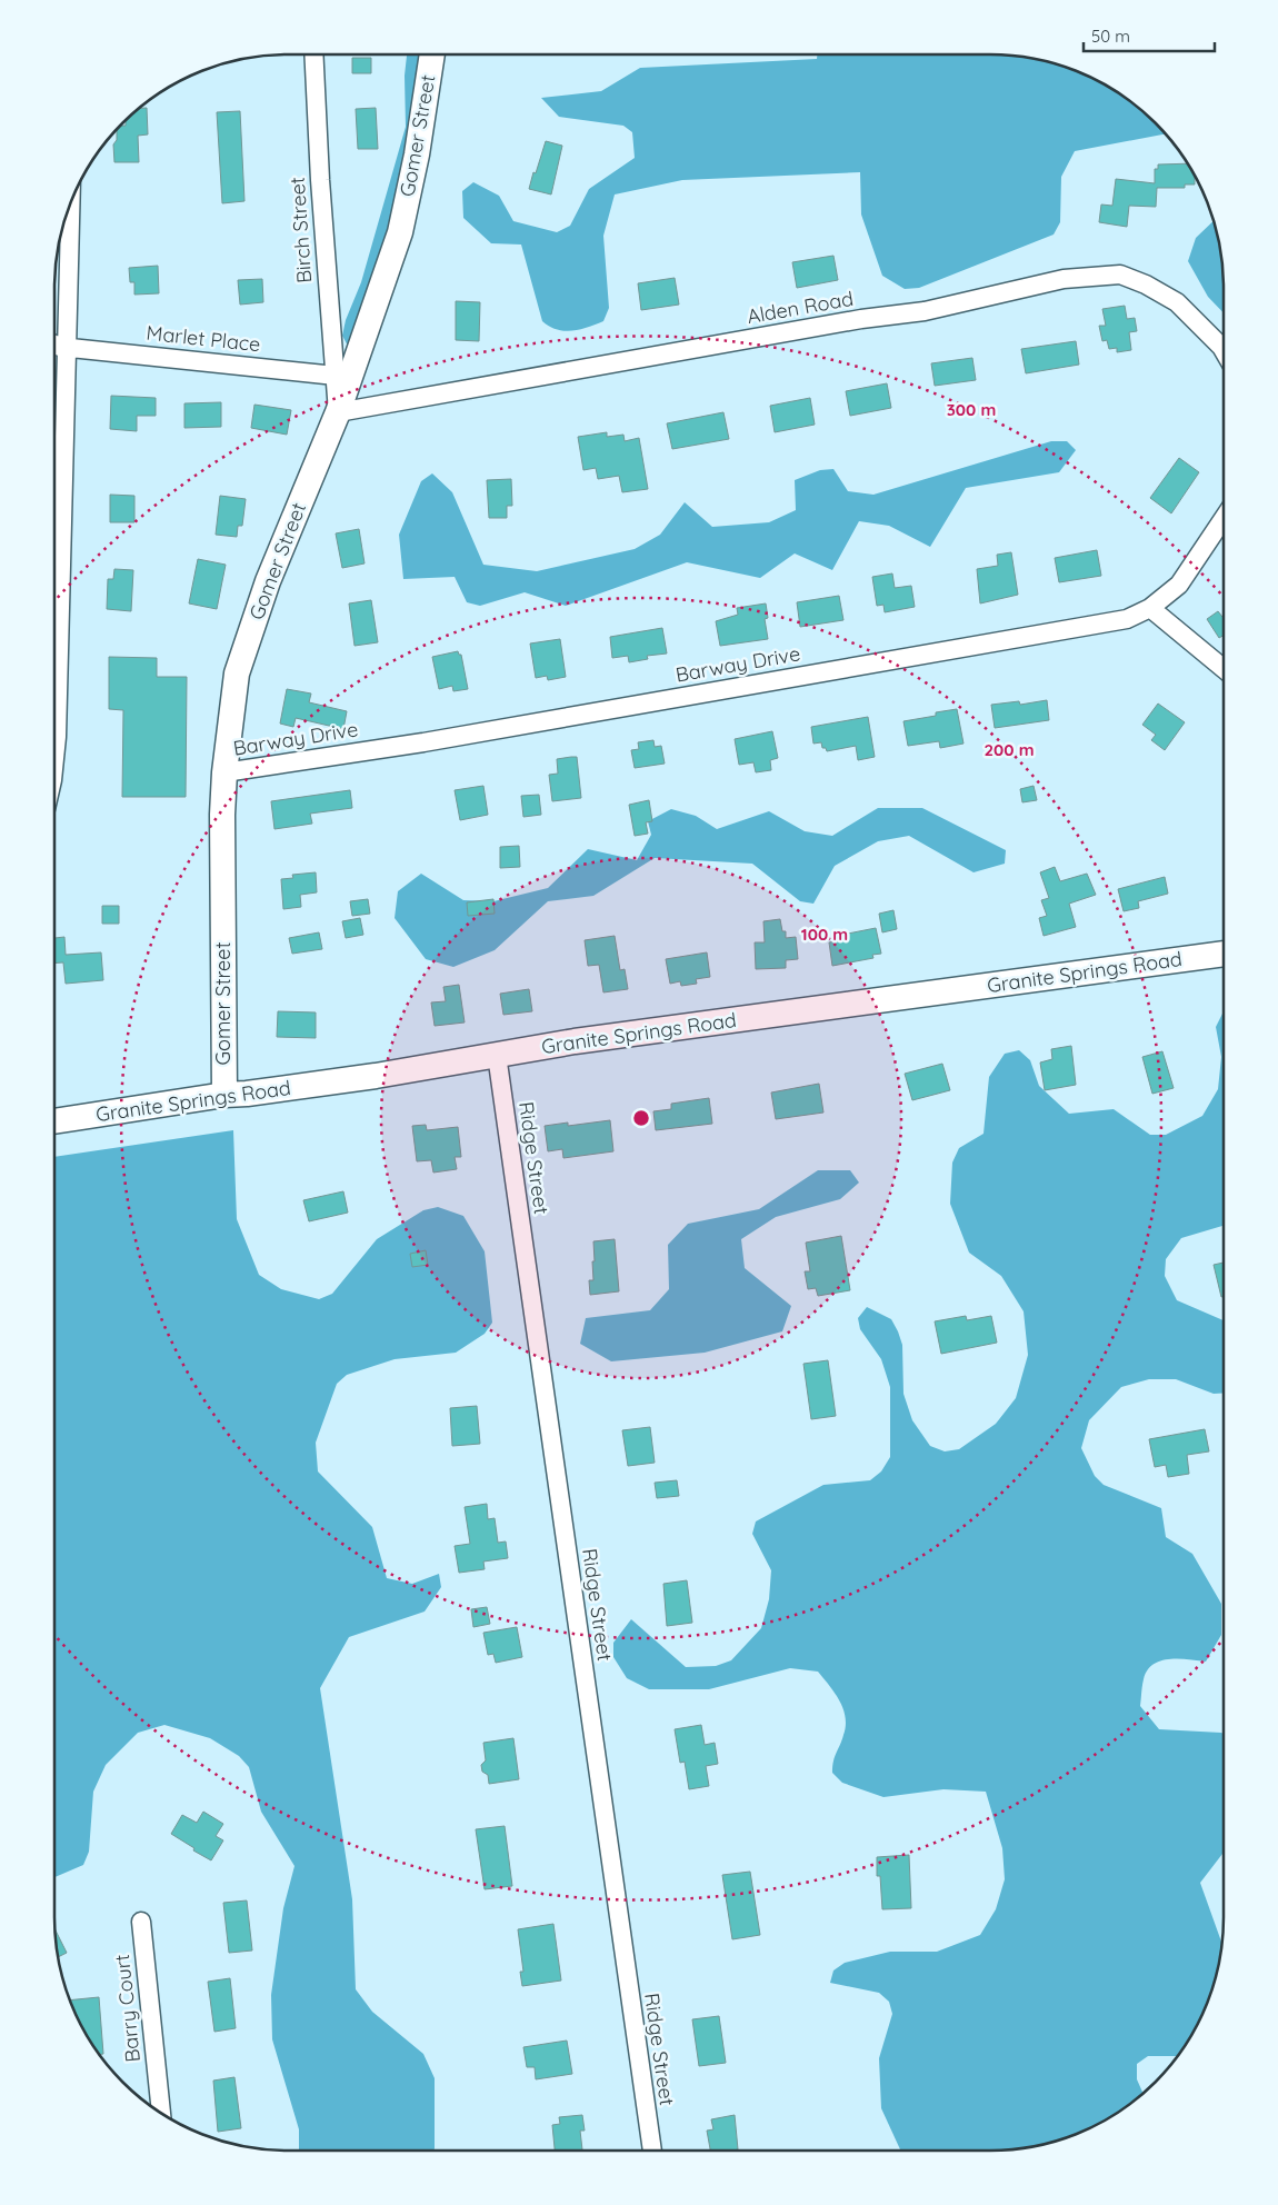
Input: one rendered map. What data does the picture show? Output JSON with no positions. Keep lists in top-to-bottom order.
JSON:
{
  "streets": {
    "street": [
      "Gomer Street",
      "Birch Street",
      "Alden Road",
      "Marlet Place",
      "Barway Drive",
      "Granite Springs Road",
      "Ridge Street",
      "Barry Court"
    ]
  },
  "crossings": [
    ["Gomer Street", "Birch Street"],
    ["Gomer Street", "Alden Road"],
    ["Gomer Street", "Barway Drive"],
    ["Gomer Street", "Granite Springs Road"],
    ["Birch Street", "Alden Road"],
    ["Birch Street", "Marlet Place"],
    ["Granite Springs Road", "Ridge Street"]
  ],
  "scale_bar": "50 m",
  "rings": ["300 m", "200 m", "100 m"]
}
